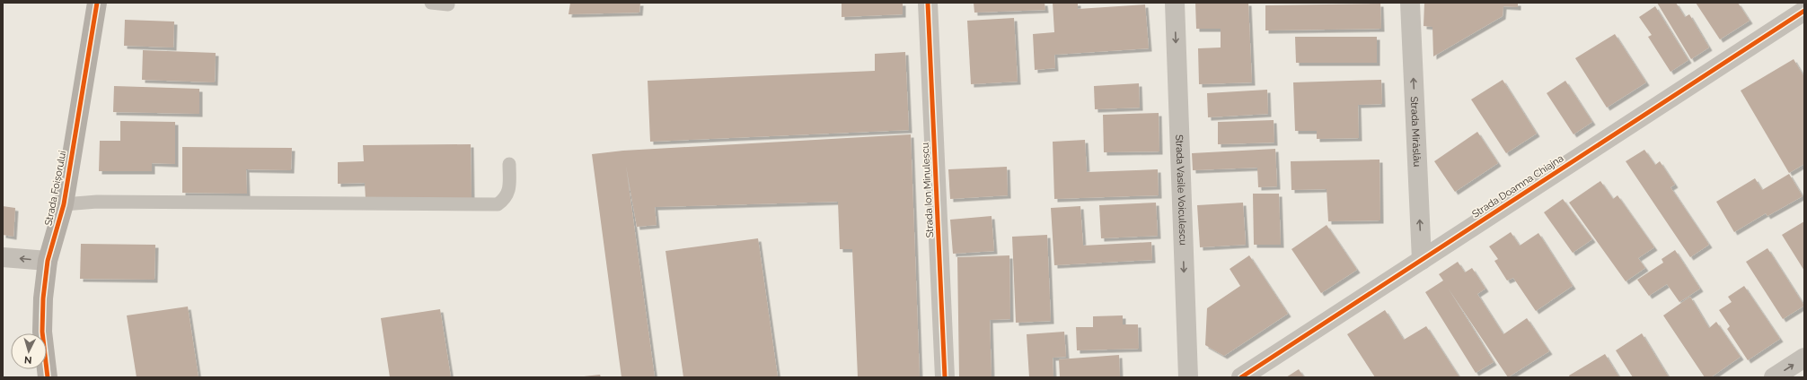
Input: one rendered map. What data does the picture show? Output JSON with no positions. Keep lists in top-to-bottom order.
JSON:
{
  "streets": {
    "street": [
      "Strada Mirăslău",
      "Strada Doamna Chiajna",
      "Strada Foișorului",
      "Strada Ion Minulescu",
      "Strada Vasile Voiculescu"
    ]
  },
  "crossings": [
    ["Strada Mirăslău", "Strada Doamna Chiajna"]
  ],
  "one_way": ["Strada Mirăslău", "Strada Vasile Voiculescu"],
  "north": "bottom"
}
